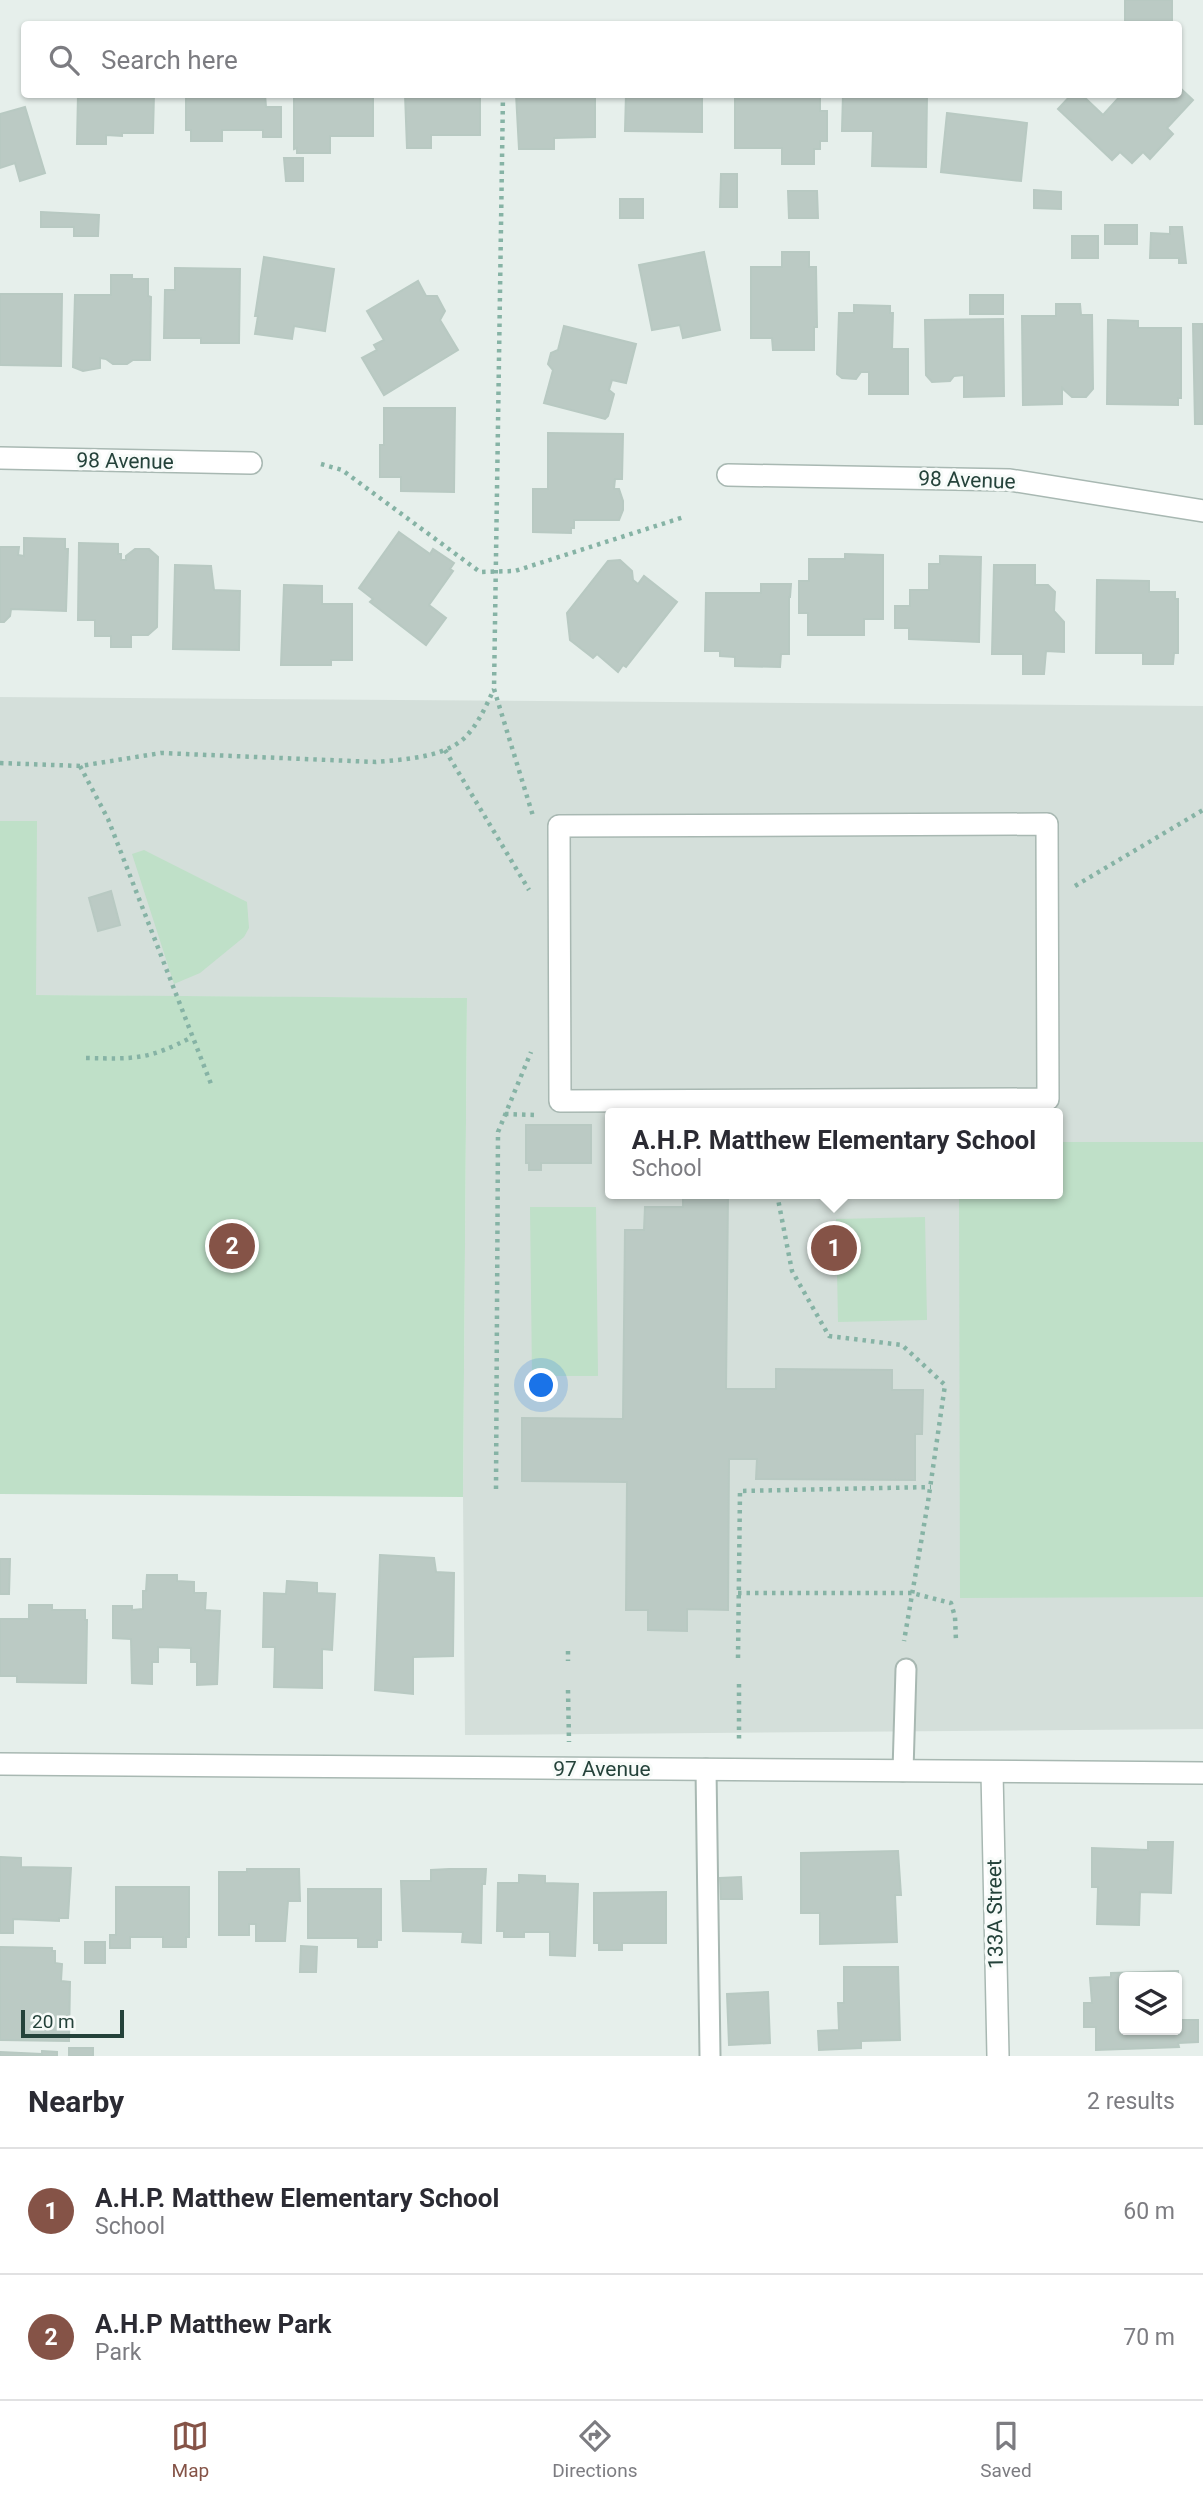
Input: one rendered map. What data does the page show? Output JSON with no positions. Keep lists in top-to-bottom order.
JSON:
{
  "streets": {
    "street": ["98 Avenue", "97 Avenue", "133A Street"]
  },
  "crossings": [
    ["97 Avenue", "133A Street"]
  ],
  "scale_bar": "20 m",
  "page": {
    "search": "Search here",
    "popup": ["A.H.P. Matthew Elementary School", "School"],
    "pins": ["2", "1"],
    "scale": "20 m",
    "heading": ["Nearby", "2 results"],
    "list": [
      {
        "mark": "1",
        "name": "A.H.P. Matthew Elementary School",
        "note": "School",
        "value": "60 m"
      },
      {
        "mark": "2",
        "name": "A.H.P Matthew Park",
        "note": "Park",
        "value": "70 m"
      }
    ],
    "nav": ["Map", "Directions", "Saved"]
  }
}
